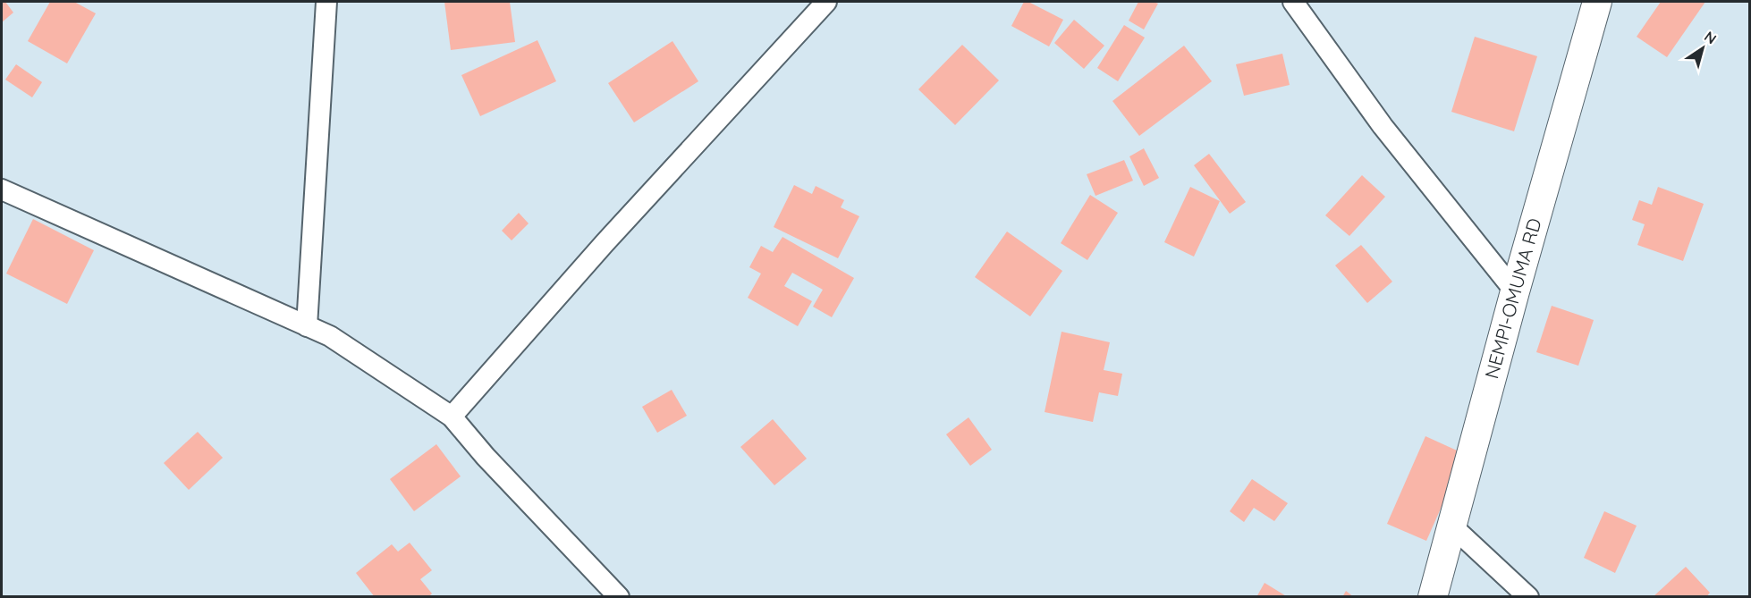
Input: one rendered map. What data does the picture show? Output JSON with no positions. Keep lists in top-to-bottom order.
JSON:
{
  "streets": {
    "street": ["NEMPI-OMUMA RD"]
  },
  "north": "top right"
}
